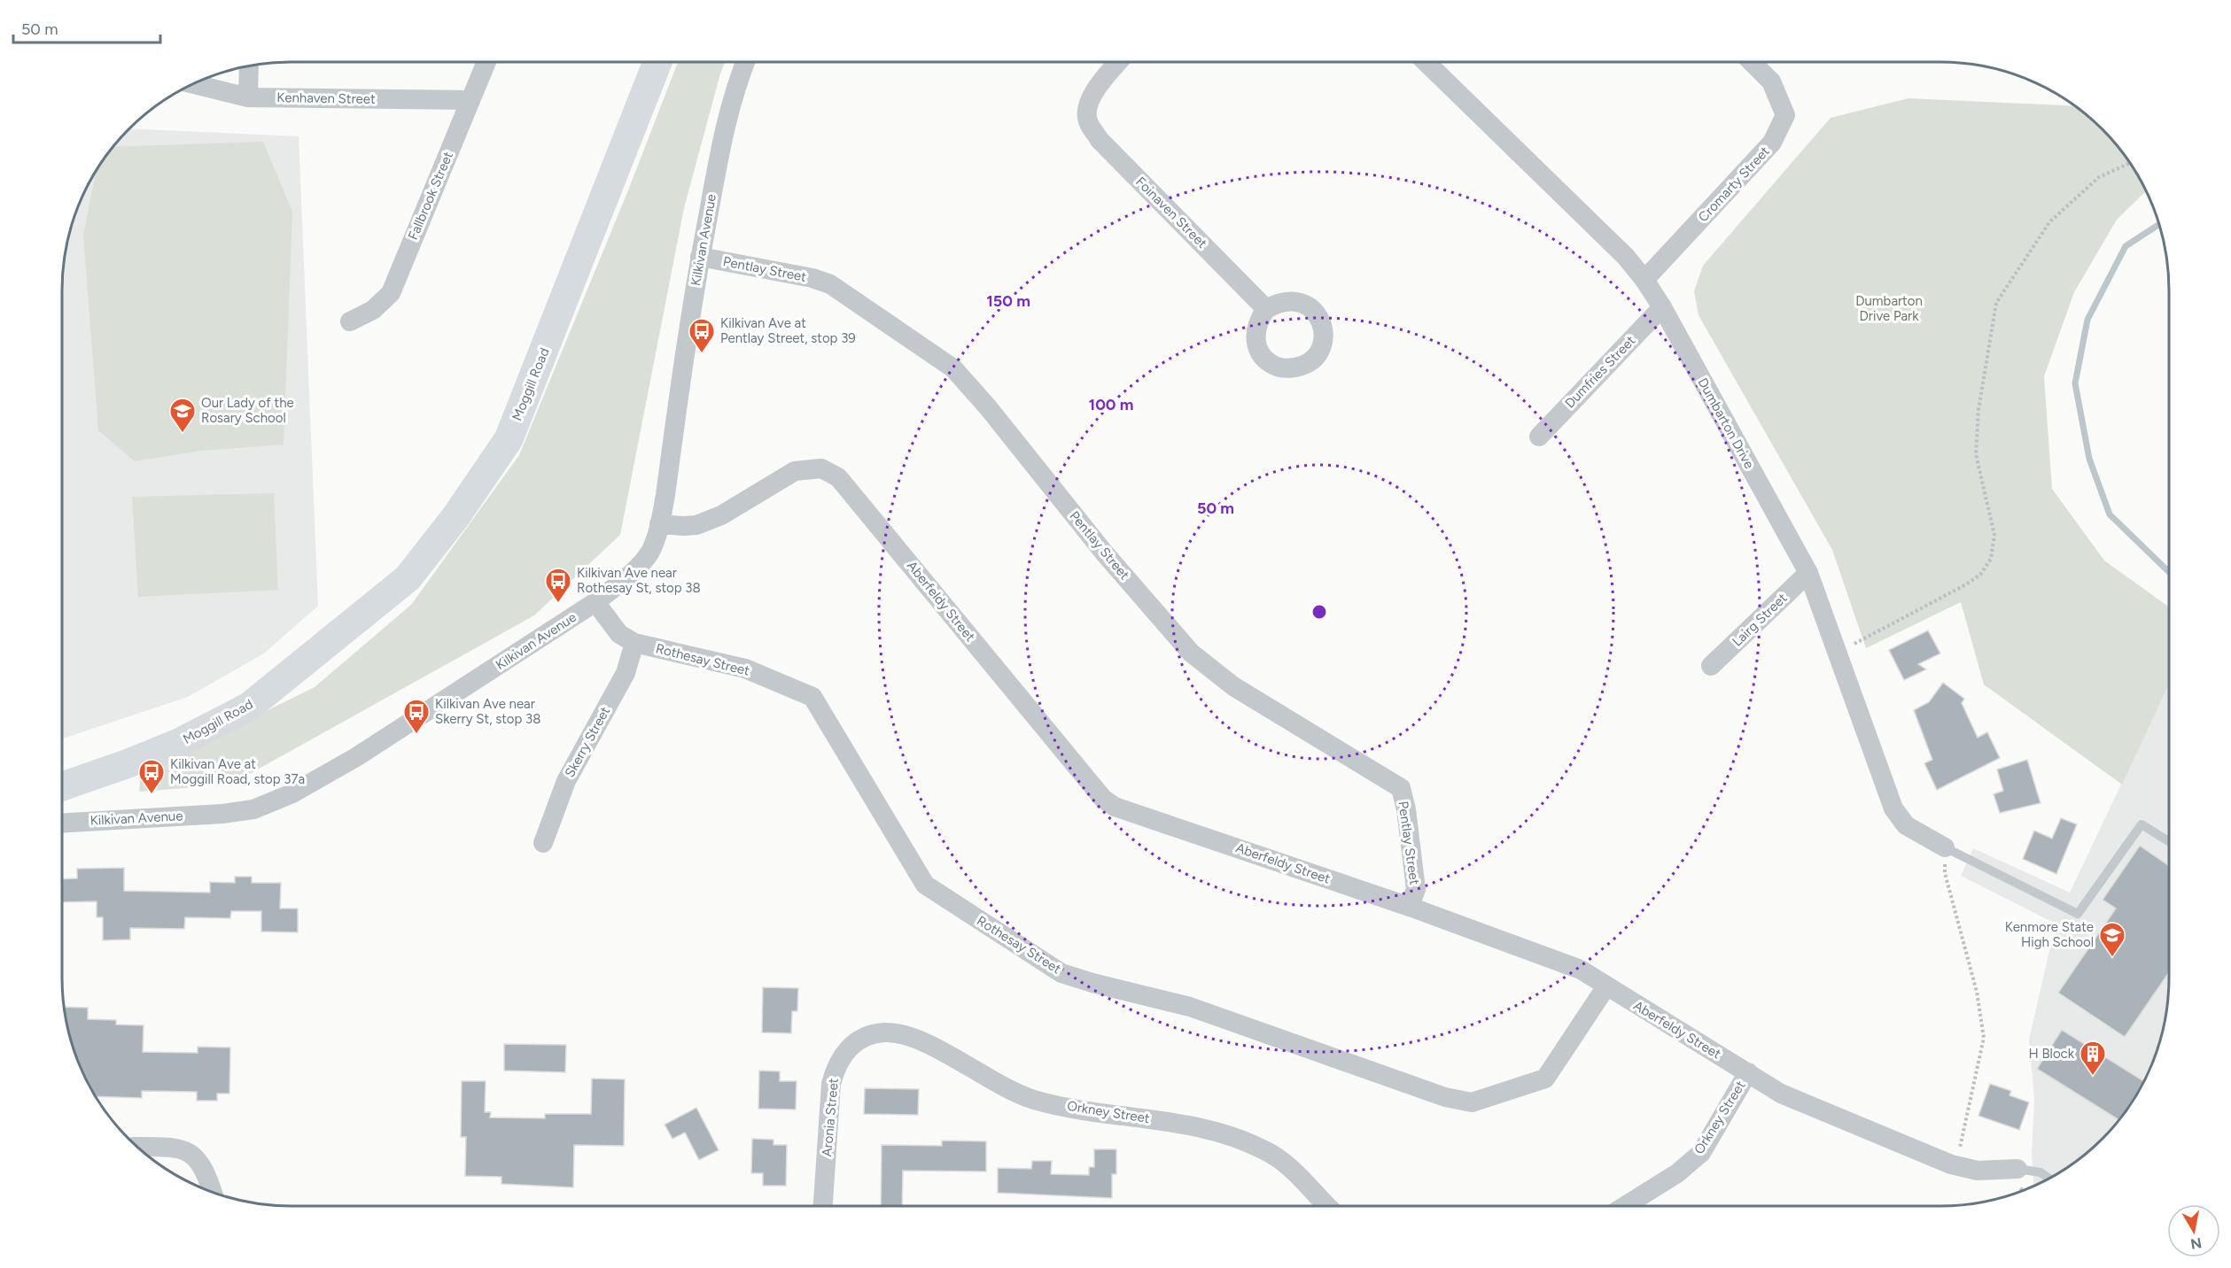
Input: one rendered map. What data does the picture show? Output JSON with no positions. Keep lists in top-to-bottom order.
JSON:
{
  "streets": {
    "main road": ["Moggill Road"],
    "street": [
      "Kenhaven Street",
      "Cromarty Street",
      "Fallbrook Street",
      "Foinaven Street",
      "Kilkivan Avenue",
      "Pentlay Street",
      "Dumfries Street",
      "Dumbarton Drive",
      "Aberfeldy Street",
      "Lairg Street",
      "Rothesay Street",
      "Skerry Street",
      "Orkney Street",
      "Aronia Street"
    ]
  },
  "crossings": [
    ["Kenhaven Street", "Fallbrook Street"],
    ["Cromarty Street", "Dumbarton Drive"],
    ["Kilkivan Avenue", "Pentlay Street"],
    ["Kilkivan Avenue", "Aberfeldy Street"],
    ["Kilkivan Avenue", "Rothesay Street"],
    ["Pentlay Street", "Aberfeldy Street"],
    ["Dumfries Street", "Dumbarton Drive"],
    ["Dumbarton Drive", "Lairg Street"],
    ["Aberfeldy Street", "Rothesay Street"],
    ["Aberfeldy Street", "Orkney Street"],
    ["Rothesay Street", "Skerry Street"],
    ["Orkney Street", "Aronia Street"]
  ],
  "parks": ["Dumbarton Drive Park"],
  "places": {
    "bus stop": [
      "Kilkivan Ave at Pentlay Street, stop 39",
      "Kilkivan Ave near Rothesay St, stop 38",
      "Kilkivan Ave near Skerry St, stop 38",
      "Kilkivan Ave at Moggill Road, stop 37a"
    ],
    "school or university": ["Our Lady of the Rosary School", "Kenmore State High School"],
    "building": ["H Block"]
  },
  "scale_bar": "50 m",
  "north": "bottom",
  "rings": ["150 m", "100 m", "50 m"]
}
